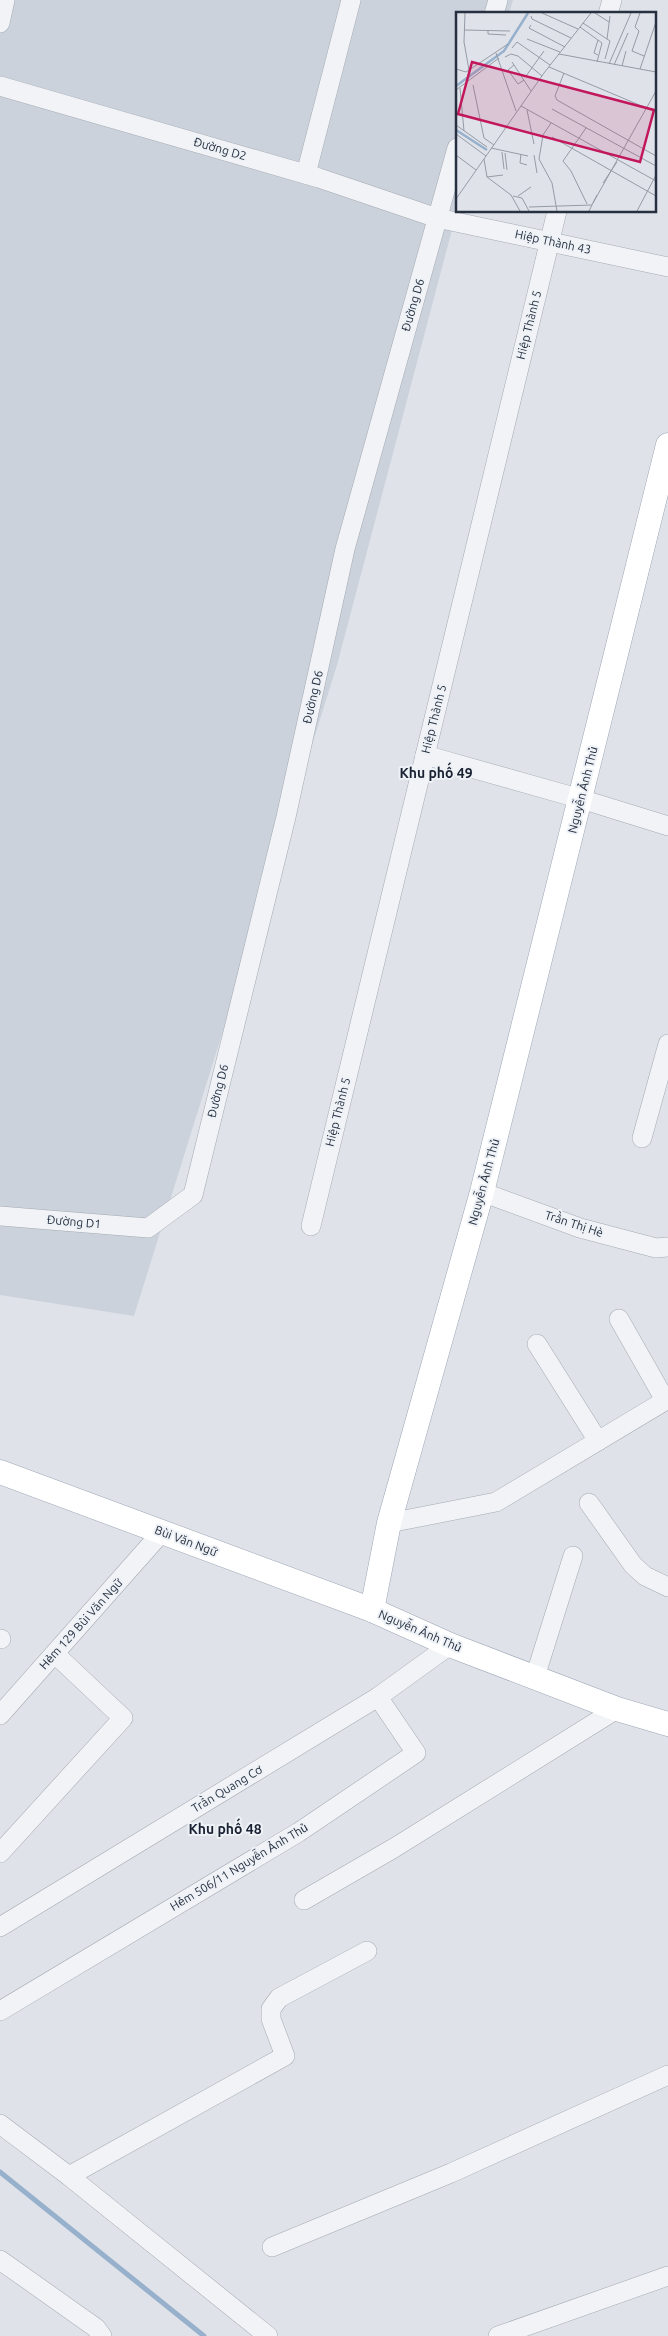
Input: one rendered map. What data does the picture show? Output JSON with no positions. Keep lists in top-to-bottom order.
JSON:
{
  "streets": {
    "main road": ["Nguyễn Ảnh Thủ", "Bùi Văn Ngữ"],
    "street": [
      "Đường D2",
      "Hiệp Thành 43",
      "Đường D6",
      "Hiệp Thành 5",
      "Đường D1",
      "Trần Thị Hè",
      "Hẻm 129 Bùi Văn Ngữ",
      "Trần Quang Cơ",
      "Hẻm 506/11 Nguyễn Ảnh Thủ"
    ]
  },
  "crossings": [
    ["Đường D2", "Hiệp Thành 43"],
    ["Đường D2", "Đường D6"],
    ["Hiệp Thành 43", "Đường D6"],
    ["Hiệp Thành 43", "Hiệp Thành 5"],
    ["Đường D6", "Đường D1"],
    ["Nguyễn Ảnh Thủ", "Trần Thị Hè"],
    ["Nguyễn Ảnh Thủ", "Bùi Văn Ngữ"],
    ["Nguyễn Ảnh Thủ", "Trần Quang Cơ"],
    ["Bùi Văn Ngữ", "Hẻm 129 Bùi Văn Ngữ"],
    ["Trần Quang Cơ", "Hẻm 506/11 Nguyễn Ảnh Thủ"]
  ],
  "districts": ["Khu phố 49", "Khu phố 48"]
}
